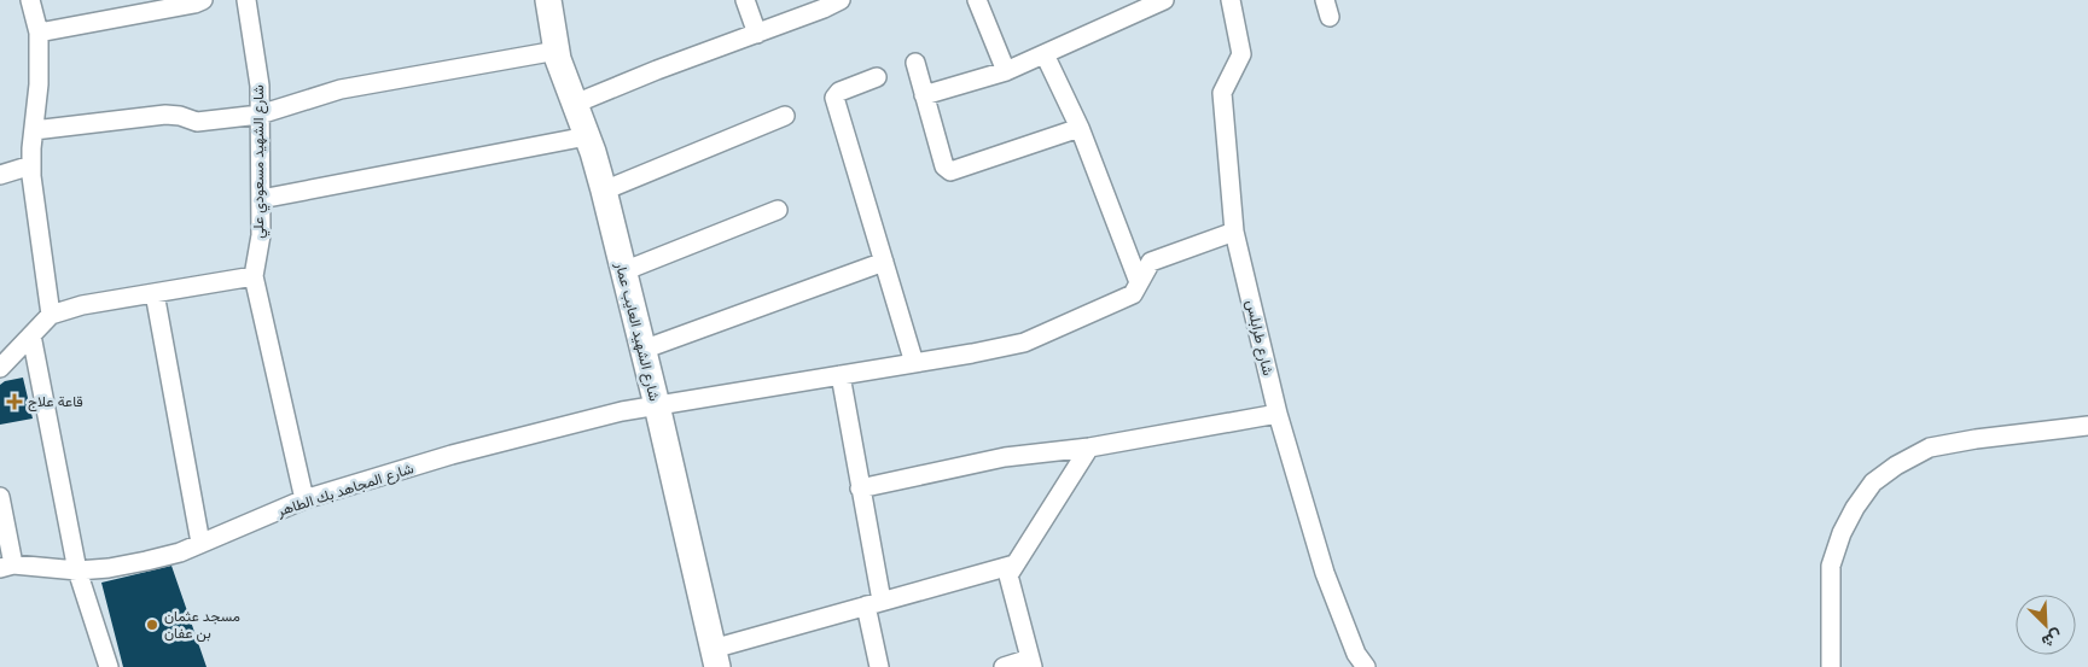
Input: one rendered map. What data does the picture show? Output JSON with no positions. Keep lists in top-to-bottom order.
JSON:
{
  "streets": {
    "street": [
      "شارع الشهيد مسعودي علي",
      "شارع الشهيد العايب عمار",
      "شارع طرابلس",
      "شارع المجاهد بك الطاهر"
    ]
  },
  "crossings": [
    ["شارع الشهيد مسعودي علي", "شارع المجاهد بك الطاهر"],
    ["شارع الشهيد العايب عمار", "شارع المجاهد بك الطاهر"],
    ["شارع طرابلس", "شارع المجاهد بك الطاهر"]
  ],
  "places": {
    "health": ["قاعة علاج"],
    "other": ["مسجد عثمان بن عفان"]
  },
  "north": "bottom right"
}
